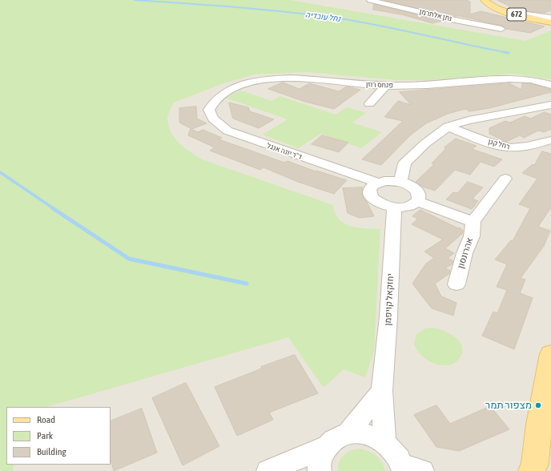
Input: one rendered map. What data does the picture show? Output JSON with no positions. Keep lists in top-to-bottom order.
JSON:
{
  "streets": {
    "main road": ["672"],
    "street": [
      "נתן אלתרמן",
      "פנחס רוזן",
      "רחל קגן",
      "ד''ר יונה אנגל",
      "אהרונסון",
      "יחזקאל קויפמן"
    ]
  },
  "crossings": [
    ["פנחס רוזן", "ד''ר יונה אנגל"]
  ],
  "water": ["נחל עובדיה"],
  "places": ["מצפור תמר"],
  "legend": ["Road", "Park", "Building"]
}
